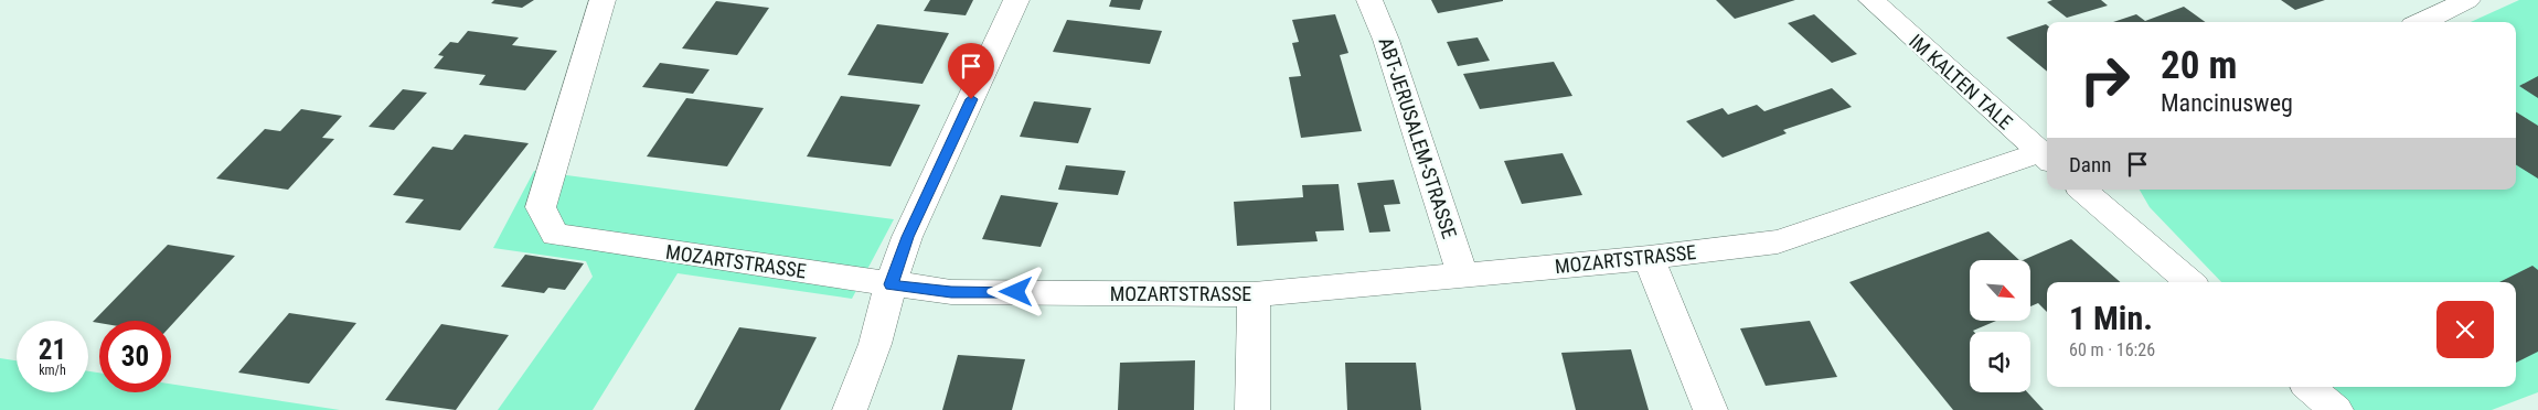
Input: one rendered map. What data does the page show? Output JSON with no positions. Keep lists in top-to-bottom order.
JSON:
{
  "streets": {
    "street": ["IM KALTEN TALE", "ABT-JERUSALEM-STRASSE", "MOZARTSTRASSE"]
  },
  "crossings": [
    ["IM KALTEN TALE", "MOZARTSTRASSE"],
    ["ABT-JERUSALEM-STRASSE", "MOZARTSTRASSE"]
  ],
  "north": "bottom right",
  "page": {
    "turn": ["20 m", "Mancinusweg"],
    "then": "Dann",
    "heading": ["1 Min.", "60 m · 16:26"],
    "speed": "21 km/h",
    "limit": "30"
  }
}
